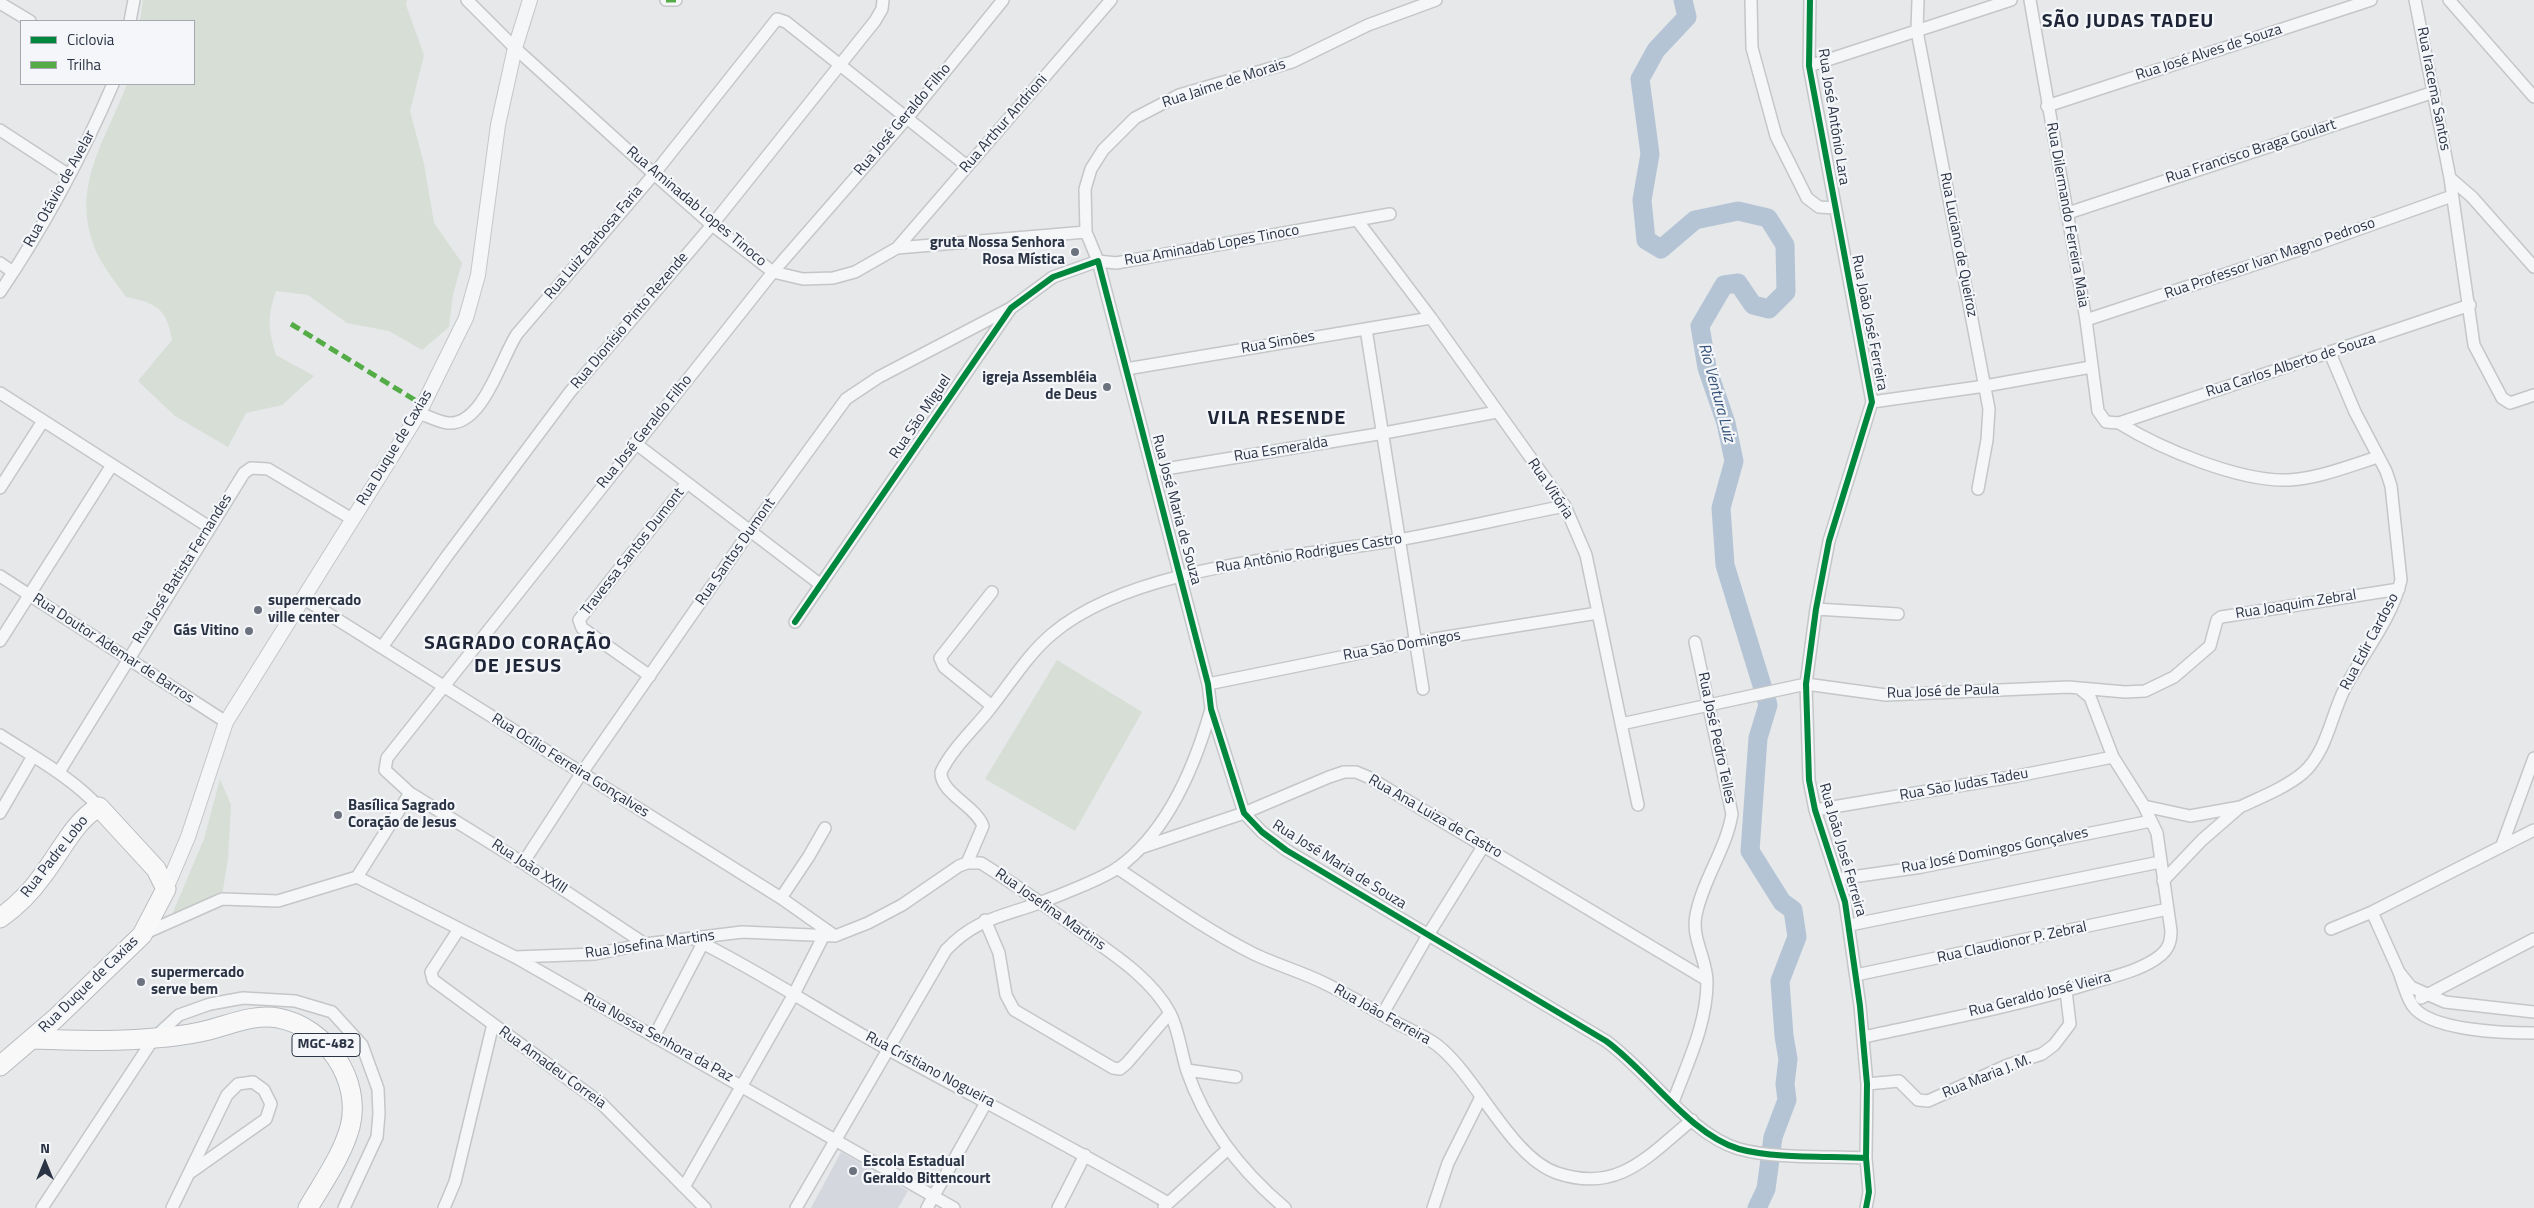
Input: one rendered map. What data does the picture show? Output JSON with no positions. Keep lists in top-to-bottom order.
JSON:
{
  "streets": {
    "highway": ["Rua Duque de Caxias", "Rua Padre Lobo", "MGC-482"],
    "street": [
      "Rua José Alves de Souza",
      "Rua Jaime de Morais",
      "Rua Iracema Santos",
      "Rua José Antônio Lara",
      "Rua José Geraldo Filho",
      "Rua Arthur Andrioni",
      "Rua Francisco Braga Goulart",
      "Rua Otávio de Avelar",
      "Rua Aminadab Lopes Tinoco",
      "Rua Dilermando Ferreira Maia",
      "Rua Luiz Barbosa Faria",
      "Rua Luciano de Queiroz",
      "Rua Professor Ivan Magno Pedroso",
      "Rua Dionísio Pinto Rezende",
      "Rua João José Ferreira",
      "Rua Simões",
      "Rua Carlos Alberto de Souza",
      "Rua São Miguel",
      "Rua Esmeralda",
      "Rua Vitória",
      "Rua José Maria de Souza",
      "Travessa Santos Dumont",
      "Rua Santos Dumont",
      "Rua Antônio Rodrigues Castro",
      "Rua José Batista Fernandes",
      "Rua Joaquim Zebral",
      "Rua Edir Cardoso",
      "Rua São Domingos",
      "Rua Doutor Ademar de Barros",
      "Rua José de Paula",
      "Rua José Pedro Telles",
      "Rua Ocílio Ferreira Gonçalves",
      "Rua São Judas Tadeu",
      "Rua Ana Luiza de Castro",
      "Rua José Domingos Gonçalves",
      "Rua João XXIII",
      "Rua Josefina Martins",
      "Rua Claudionor P. Zebral",
      "Rua Geraldo José Vieira",
      "Rua João Ferreira",
      "Rua Nossa Senhora da Paz",
      "Rua Amadeu Correia",
      "Rua Cristiano Nogueira",
      "Rua Maria J. M."
    ]
  },
  "crossings": [
    ["Rua José Alves de Souza", "Rua Dilermando Ferreira Maia"],
    ["Rua Jaime de Morais", "Rua Aminadab Lopes Tinoco"],
    ["Rua Iracema Santos", "Rua Francisco Braga Goulart"],
    ["Rua Iracema Santos", "Rua Professor Ivan Magno Pedroso"],
    ["Rua Iracema Santos", "Rua Carlos Alberto de Souza"],
    ["Rua José Antônio Lara", "Rua João José Ferreira"],
    ["Rua José Geraldo Filho", "Rua Aminadab Lopes Tinoco"],
    ["Rua José Geraldo Filho", "Rua Ocílio Ferreira Gonçalves"],
    ["Rua José Geraldo Filho", "Rua João XXIII"],
    ["Rua Arthur Andrioni", "Rua Aminadab Lopes Tinoco"],
    ["Rua Francisco Braga Goulart", "Rua Dilermando Ferreira Maia"],
    ["Rua Aminadab Lopes Tinoco", "Rua Luiz Barbosa Faria"],
    ["Rua Aminadab Lopes Tinoco", "Rua Dionísio Pinto Rezende"],
    ["Rua Aminadab Lopes Tinoco", "Rua São Miguel"],
    ["Rua Aminadab Lopes Tinoco", "Rua Duque de Caxias"],
    ["Rua Aminadab Lopes Tinoco", "Rua Vitória"],
    ["Rua Aminadab Lopes Tinoco", "Rua José Maria de Souza"],
    ["Rua Dilermando Ferreira Maia", "Rua Professor Ivan Magno Pedroso"],
    ["Rua Dilermando Ferreira Maia", "Rua Carlos Alberto de Souza"],
    ["Rua Luiz Barbosa Faria", "Rua Dionísio Pinto Rezende"],
    ["Rua Luiz Barbosa Faria", "Rua Duque de Caxias"],
    ["Rua Dionísio Pinto Rezende", "Rua Ocílio Ferreira Gonçalves"],
    ["Rua João José Ferreira", "Rua José Maria de Souza"],
    ["Rua João José Ferreira", "Rua José de Paula"],
    ["Rua João José Ferreira", "Rua São Judas Tadeu"],
    ["Rua João José Ferreira", "Rua José Domingos Gonçalves"],
    ["Rua João José Ferreira", "Rua Claudionor P. Zebral"],
    ["Rua João José Ferreira", "Rua Geraldo José Vieira"],
    ["Rua João José Ferreira", "Rua Maria J. M."],
    ["Rua Simões", "Rua Vitória"],
    ["Rua Simões", "Rua José Maria de Souza"],
    ["Rua Carlos Alberto de Souza", "Rua Edir Cardoso"],
    ["Rua São Miguel", "Rua José Maria de Souza"],
    ["Rua São Miguel", "Rua Santos Dumont"],
    ["Rua Duque de Caxias", "Rua José Batista Fernandes"],
    ["Rua Duque de Caxias", "Rua Doutor Ademar de Barros"],
    ["Rua Duque de Caxias", "Rua Ocílio Ferreira Gonçalves"],
    ["Rua Duque de Caxias", "Rua Padre Lobo"],
    ["Rua Duque de Caxias", "MGC-482"],
    ["Rua Esmeralda", "Rua Vitória"],
    ["Rua Esmeralda", "Rua José Maria de Souza"],
    ["Rua Vitória", "Rua Antônio Rodrigues Castro"],
    ["Rua Vitória", "Rua São Domingos"],
    ["Rua Vitória", "Rua José de Paula"],
    ["Rua José Maria de Souza", "Rua Antônio Rodrigues Castro"],
    ["Rua José Maria de Souza", "Rua São Domingos"],
    ["Rua José Maria de Souza", "Rua José Pedro Telles"],
    ["Rua José Maria de Souza", "Rua Ana Luiza de Castro"],
    ["Rua José Maria de Souza", "Rua João Ferreira"],
    ["Travessa Santos Dumont", "Rua Santos Dumont"],
    ["Rua Santos Dumont", "Rua Ocílio Ferreira Gonçalves"],
    ["Rua Santos Dumont", "Rua João XXIII"],
    ["Rua Antônio Rodrigues Castro", "Rua Josefina Martins"],
    ["Rua José Batista Fernandes", "Rua Doutor Ademar de Barros"],
    ["Rua Joaquim Zebral", "Rua Edir Cardoso"],
    ["Rua Joaquim Zebral", "Rua José de Paula"],
    ["Rua Joaquim Zebral", "Rua Geraldo José Vieira"],
    ["Rua José de Paula", "Rua José Pedro Telles"],
    ["Rua José de Paula", "Rua Geraldo José Vieira"],
    ["Rua José Pedro Telles", "Rua Ana Luiza de Castro"],
    ["Rua Ocílio Ferreira Gonçalves", "Rua Josefina Martins"],
    ["Rua São Judas Tadeu", "Rua Geraldo José Vieira"],
    ["Rua José Domingos Gonçalves", "Rua Geraldo José Vieira"],
    ["Rua João XXIII", "Rua Josefina Martins"],
    ["Rua Josefina Martins", "Rua Nossa Senhora da Paz"],
    ["Rua Josefina Martins", "Rua Cristiano Nogueira"],
    ["Rua Claudionor P. Zebral", "Rua Geraldo José Vieira"],
    ["Rua Geraldo José Vieira", "Rua Maria J. M."],
    ["Rua Nossa Senhora da Paz", "Rua Amadeu Correia"]
  ],
  "districts": ["SÃO JUDAS TADEU", "VILA RESENDE", "SAGRADO CORAÇÃO DE JESUS"],
  "water": ["Rio Ventura Luiz"],
  "places": [
    "gruta Nossa Senhora Rosa Mística",
    "igreja Assembléia de Deus",
    "supermercado ville center",
    "Gás Vitino",
    "Basílica Sagrado Coração de Jesus",
    "supermercado serve bem",
    "Escola Estadual Geraldo Bittencourt"
  ],
  "legend": ["Ciclovia", "Trilha"],
  "north": "top"
}
